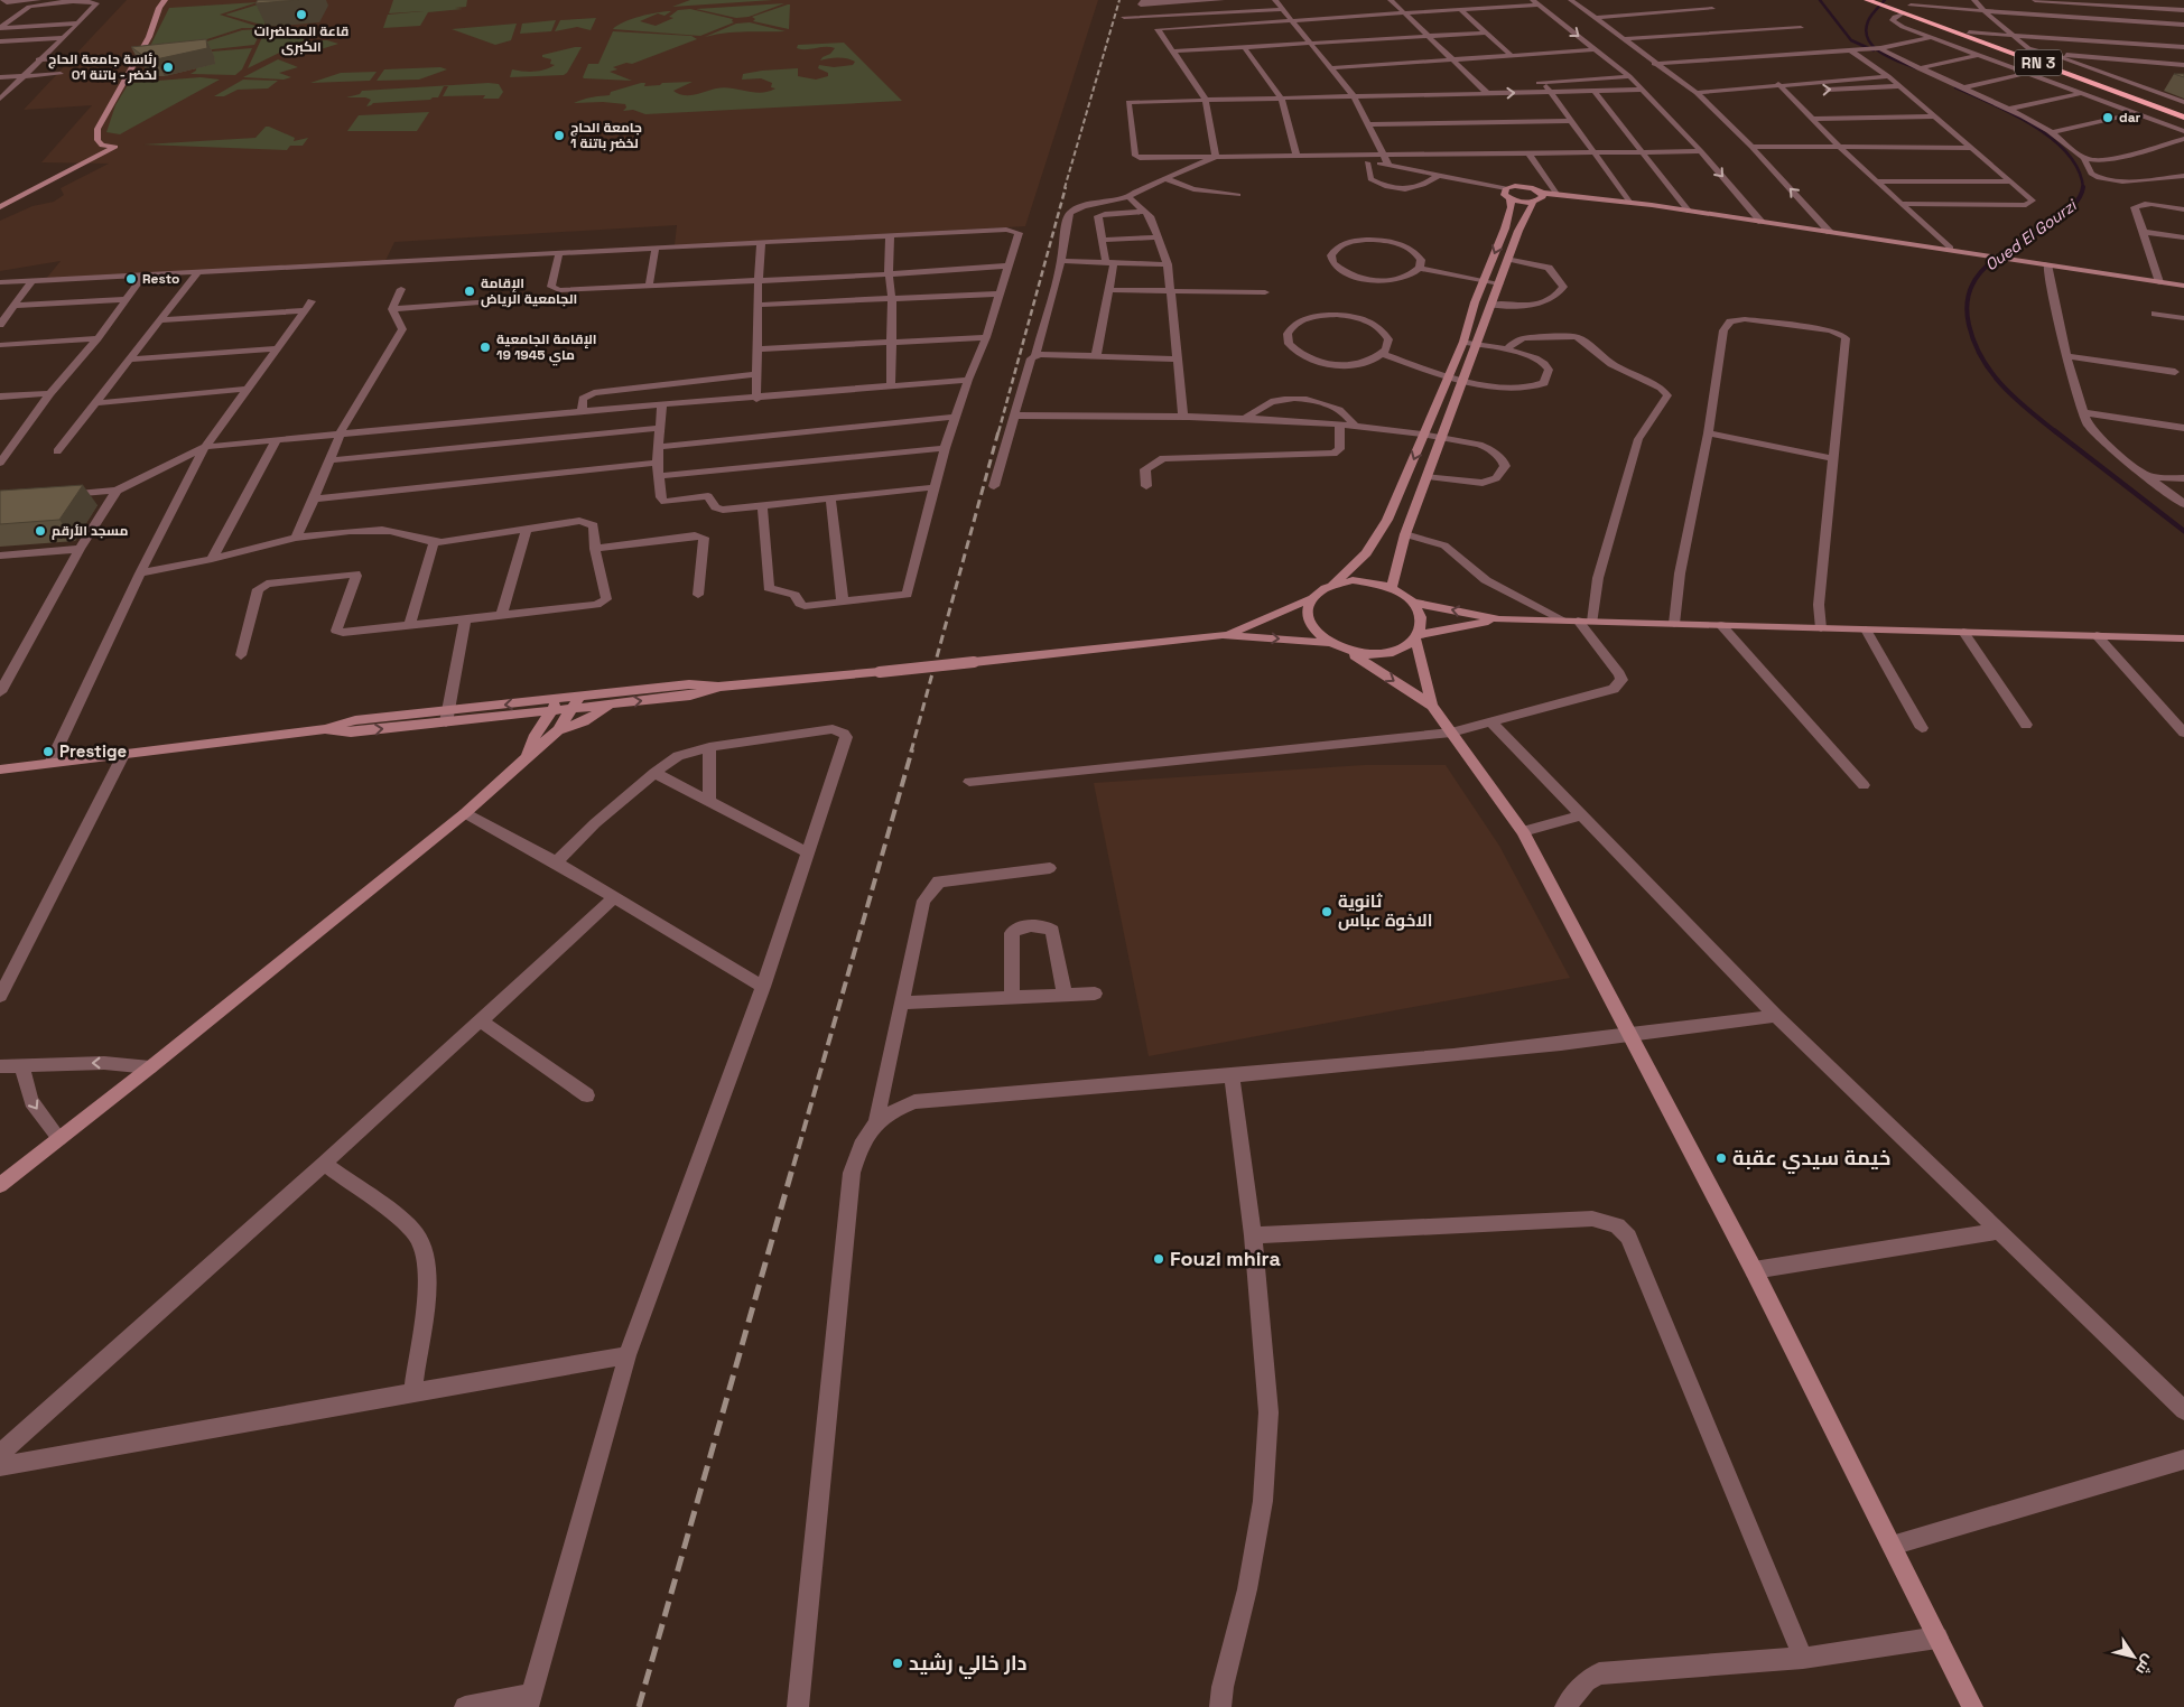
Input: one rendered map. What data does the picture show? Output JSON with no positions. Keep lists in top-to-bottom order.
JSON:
{
  "streets": {
    "highway": ["RN 3"]
  },
  "water": ["Oued El Gourzi"],
  "places": [
    "قاعة المحاضرات الكبرى",
    "رئاسة جامعة الحاج لخضر - باتنة 01",
    "dar",
    "جامعة الحاج لخضر باتنة 1",
    "Resto",
    "الإقامة الجامعية الرياض",
    "الإقامة الجامعية 19 ماي 1945",
    "مسجد الأرقم",
    "Prestige",
    "ثانوية الاخوة عباس",
    "خيمة سيدي عقبة",
    "Fouzi mhira",
    "دار خالي رشيد"
  ],
  "north": "bottom right"
}
